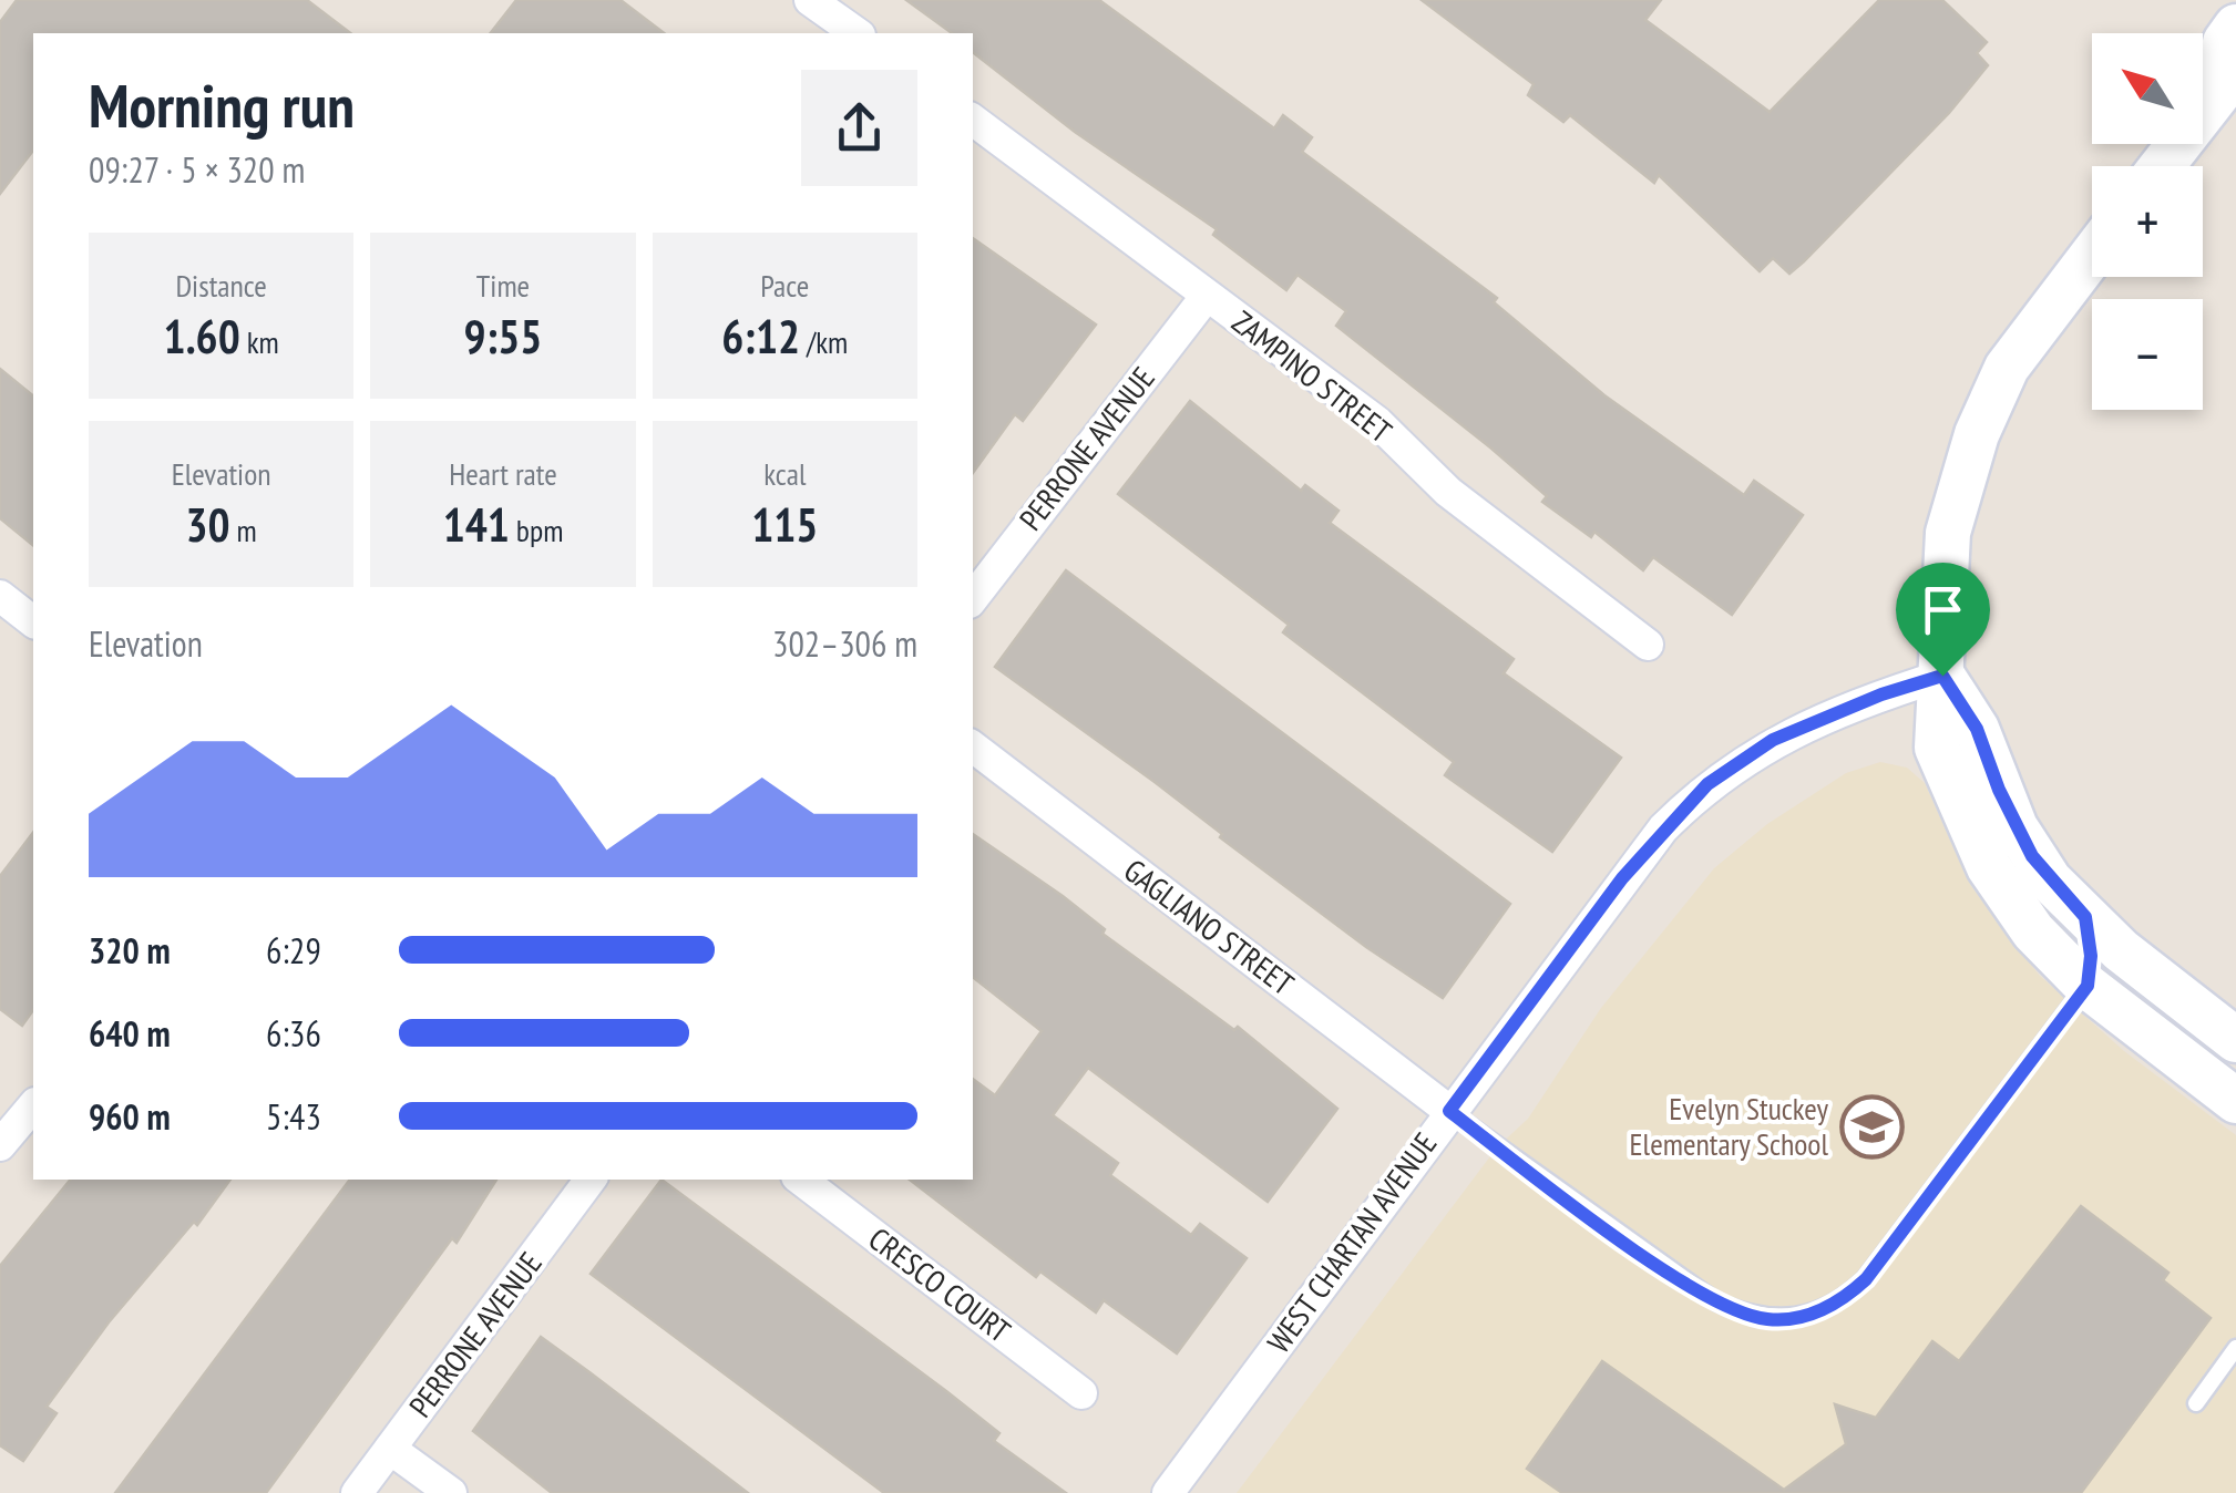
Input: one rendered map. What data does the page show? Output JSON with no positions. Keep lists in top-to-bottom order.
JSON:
{
  "streets": {
    "street": [
      "ZAMPINO STREET",
      "PERRONE AVENUE",
      "GAGLIANO STREET",
      "WEST CHARTAN AVENUE",
      "CRESCO COURT"
    ]
  },
  "crossings": [
    ["ZAMPINO STREET", "PERRONE AVENUE"],
    ["GAGLIANO STREET", "WEST CHARTAN AVENUE"]
  ],
  "places": {
    "school or university": ["Evelyn Stuckey Elementary School"]
  },
  "north": "top left",
  "page": {
    "map_buttons": ["+", "−"],
    "heading": ["Morning run", "09:27 · 5 × 320 m"],
    "stats": [
      ["Distance", "1.60 km"],
      ["Time", "9:55"],
      ["Pace", "6:12 /km"],
      ["Elevation", "30 m"],
      ["Heart rate", "141 bpm"],
      ["kcal", "115"]
    ],
    "chart": ["Elevation", "302–306 m"],
    "list": [
      {
        "name": "320 m",
        "note": "6:29"
      },
      {
        "name": "640 m",
        "note": "6:36"
      },
      {
        "name": "960 m",
        "note": "5:43"
      }
    ]
  }
}
